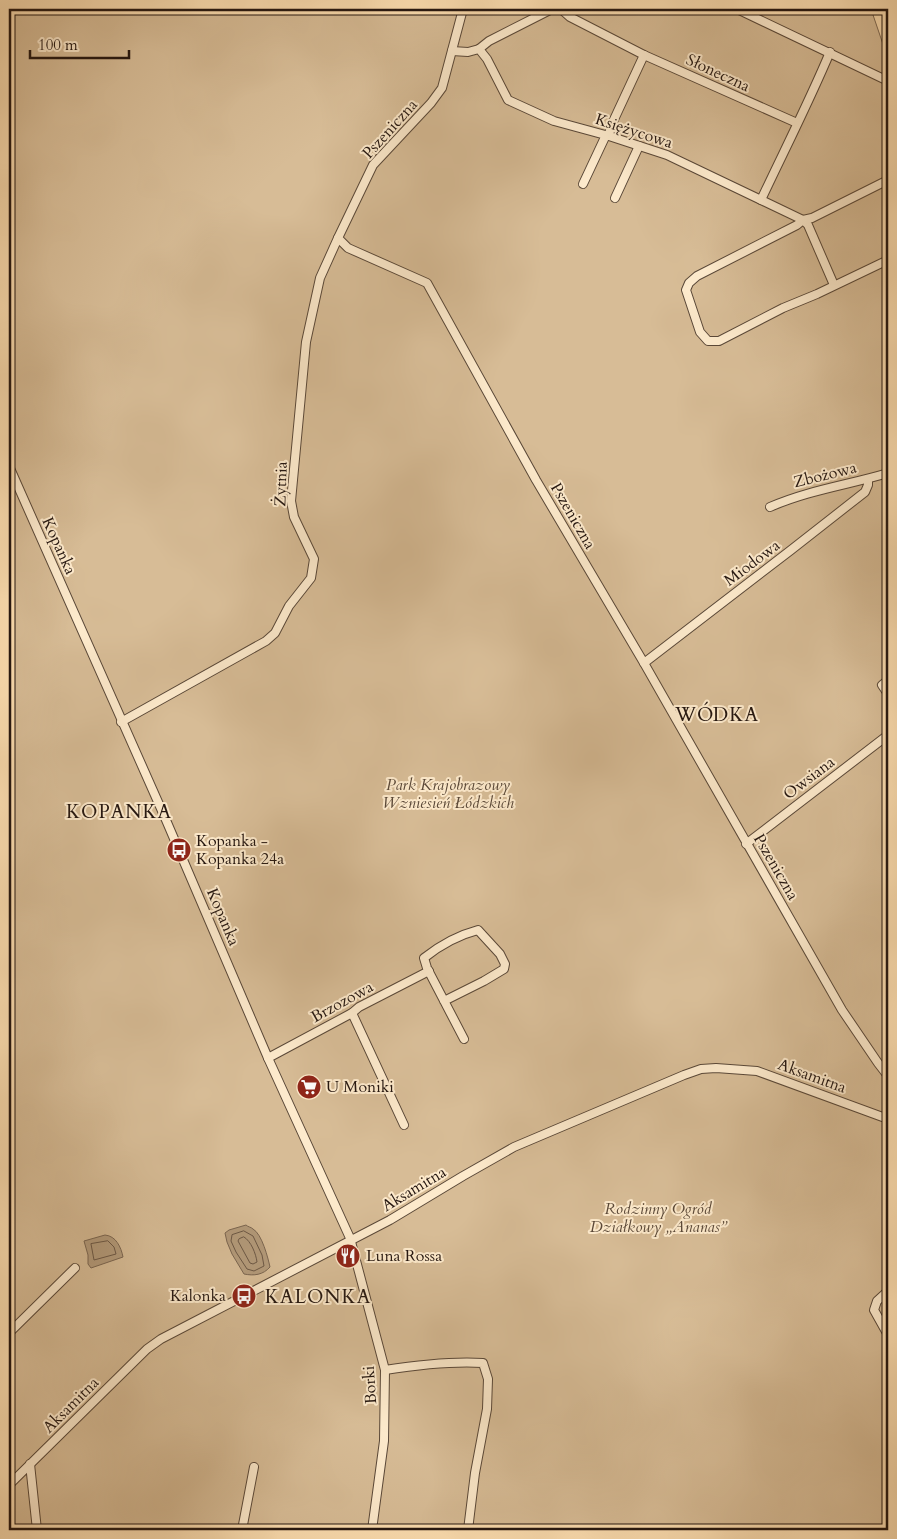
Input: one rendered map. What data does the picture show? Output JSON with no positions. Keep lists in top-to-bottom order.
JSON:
{
  "streets": {
    "street": [
      "Słoneczna",
      "Pszeniczna",
      "Księżycowa",
      "Zbożowa",
      "Żytnia",
      "Kopanka",
      "Miodowa",
      "Owsiana",
      "Brzozowa",
      "Aksamitna",
      "Borki"
    ]
  },
  "crossings": [
    ["Pszeniczna", "Żytnia"],
    ["Pszeniczna", "Miodowa"],
    ["Pszeniczna", "Owsiana"],
    ["Zbożowa", "Miodowa"],
    ["Żytnia", "Kopanka"],
    ["Kopanka", "Brzozowa"],
    ["Kopanka", "Aksamitna"],
    ["Kopanka", "Borki"],
    ["Aksamitna", "Borki"]
  ],
  "districts": ["WÓDKA", "KOPANKA", "KALONKA"],
  "parks": ["Park Krajobrazowy Wzniesień Łódzkich", "Rodzinny Ogród Działkowy „Ananas”"],
  "places": {
    "bus stop": ["Kopanka - Kopanka 24a", "Kalonka"],
    "supermarket": ["U Moniki"],
    "restaurant": ["Luna Rossa"]
  },
  "scale_bar": "100 m"
}
